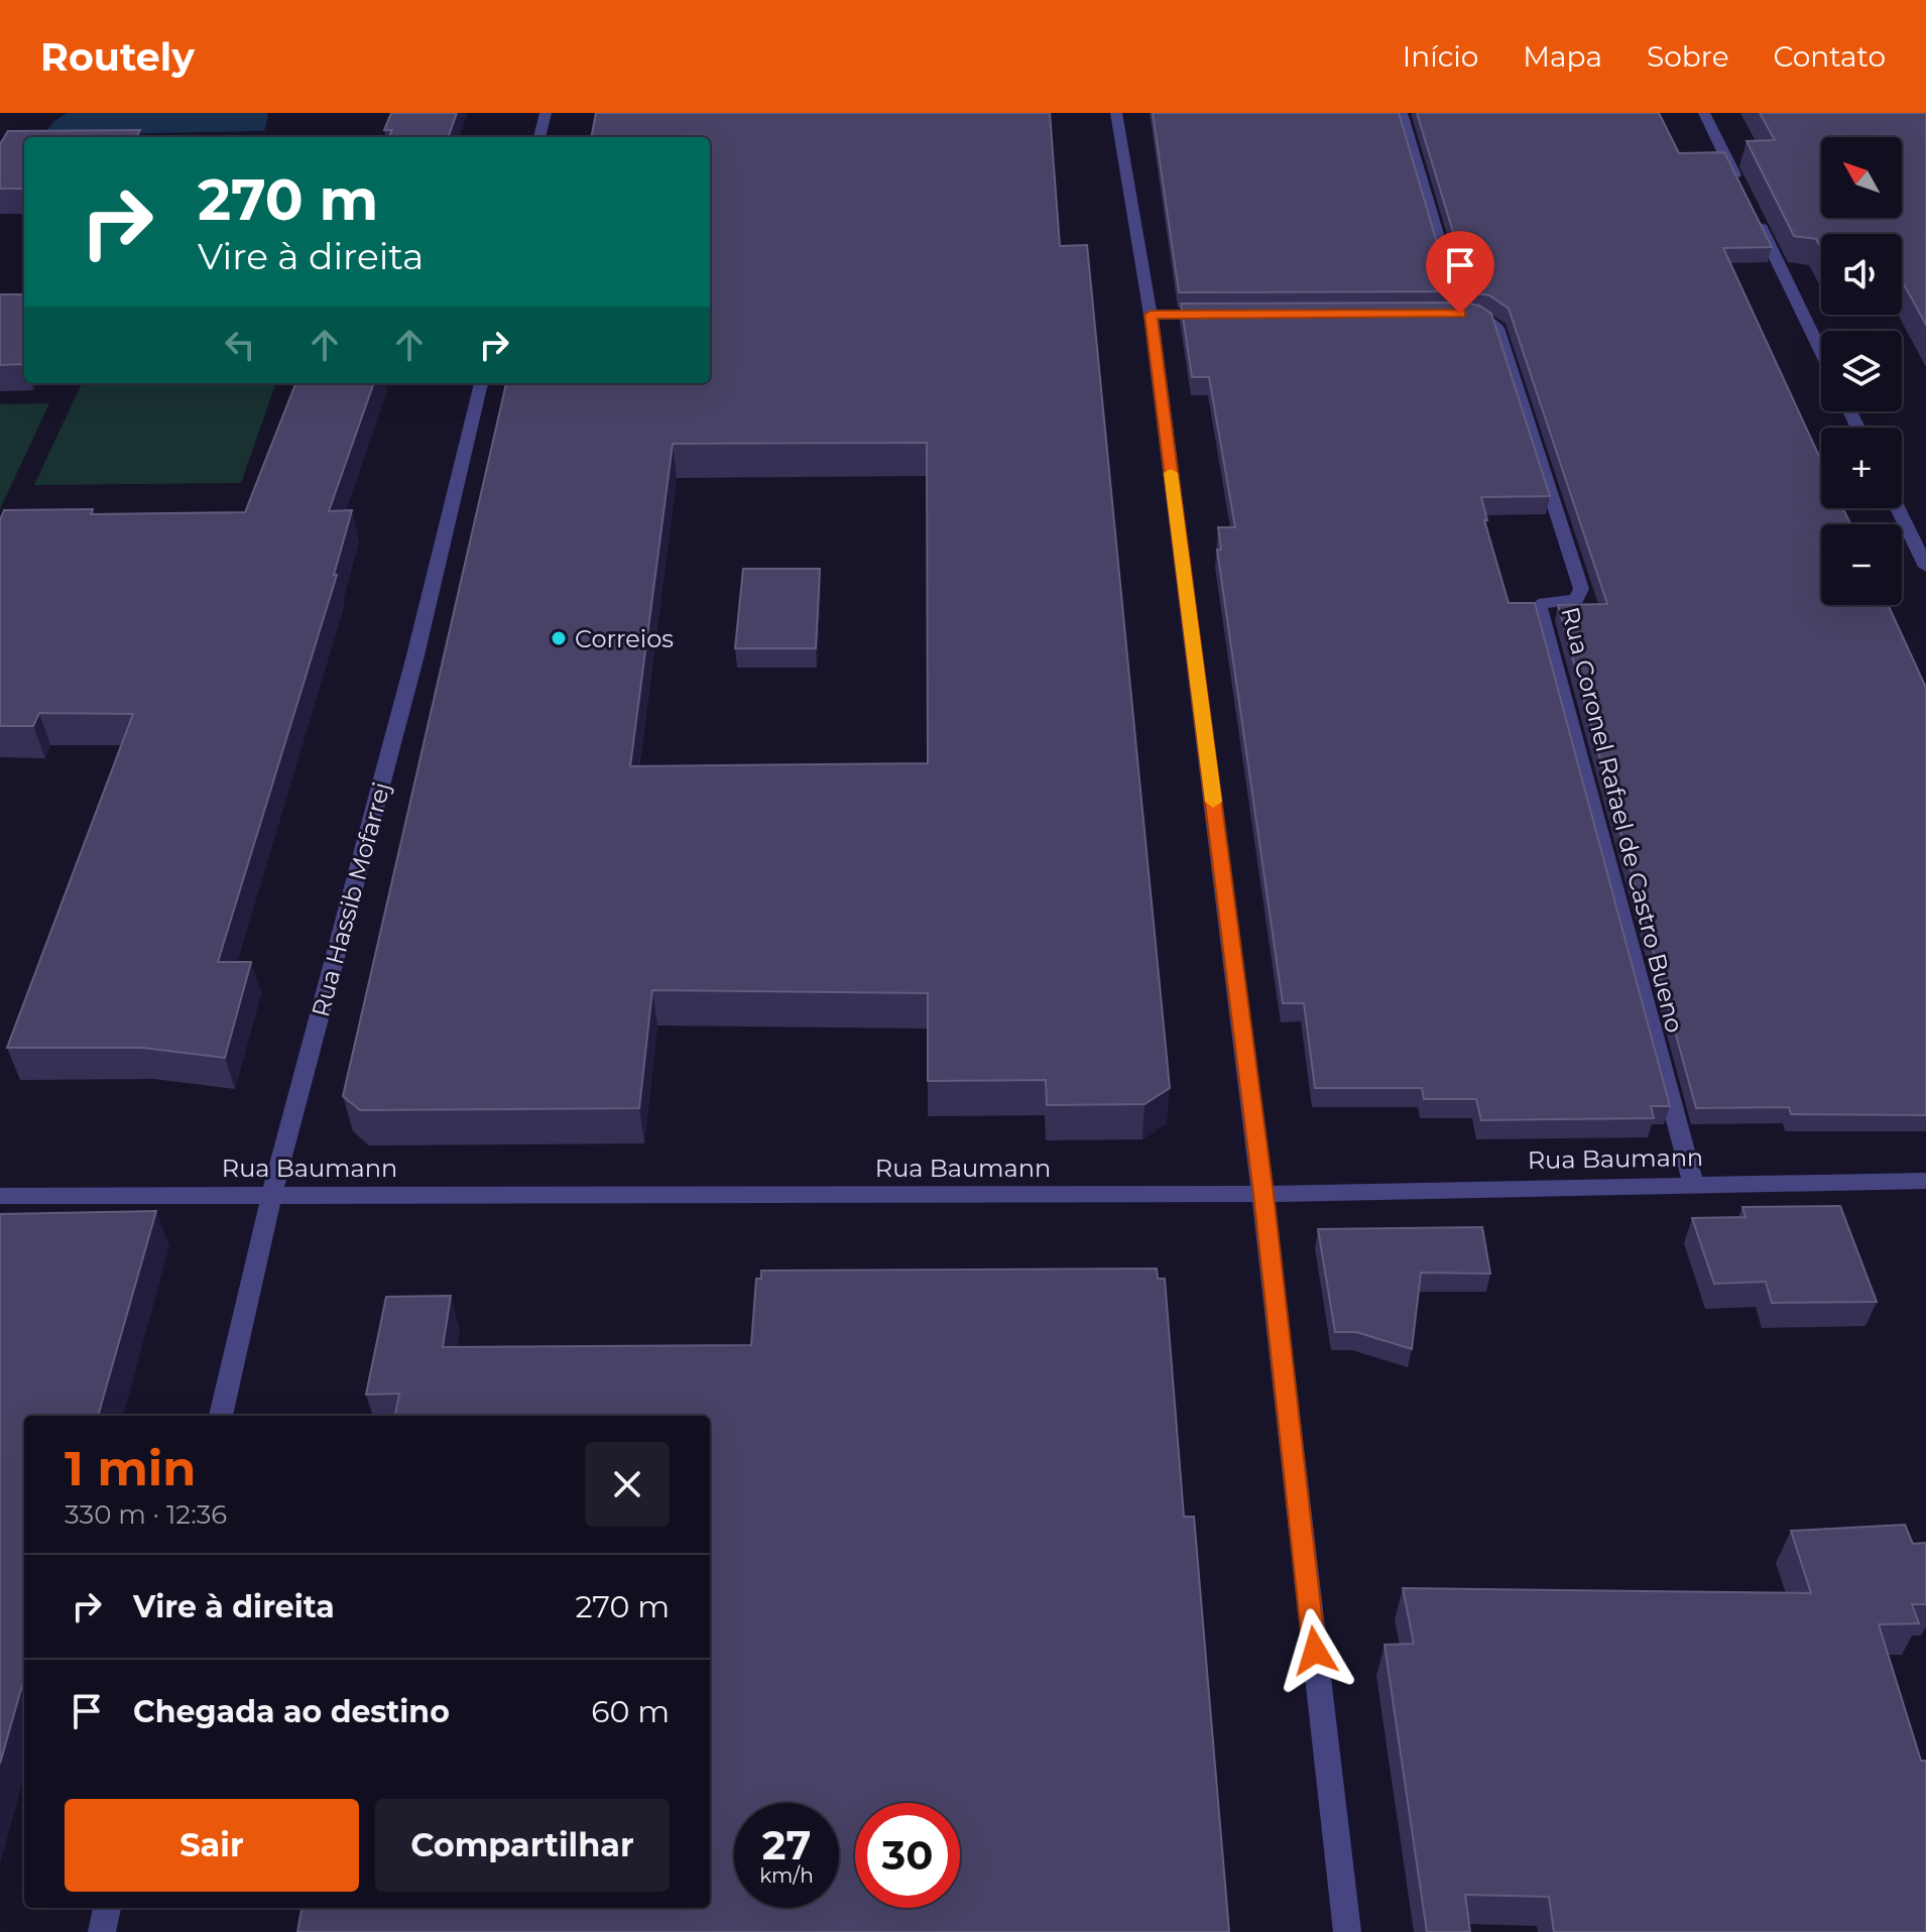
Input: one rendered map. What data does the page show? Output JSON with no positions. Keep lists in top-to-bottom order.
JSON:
{
  "streets": {
    "street": ["Rua Coronel Rafael de Castro Bueno", "Rua Hassib Mofarrej", "Rua Baumann"]
  },
  "crossings": [
    ["Rua Coronel Rafael de Castro Bueno", "Rua Baumann"],
    ["Rua Hassib Mofarrej", "Rua Baumann"]
  ],
  "places": ["Correios"],
  "north": "top left",
  "page": {
    "header": "Routely",
    "nav": [
      "Início",
      "Mapa",
      "Sobre",
      "Contato"
    ],
    "map_buttons": ["+", "−"],
    "turn": ["270 m", "Vire à direita"],
    "heading": ["1 min", "330 m · 12:36"],
    "list": [
      {
        "name": "Vire à direita",
        "value": "270 m"
      },
      {
        "name": "Chegada ao destino",
        "value": "60 m"
      }
    ],
    "buttons": ["Sair", "Compartilhar"],
    "speed": "27 km/h",
    "limit": "30"
  }
}
